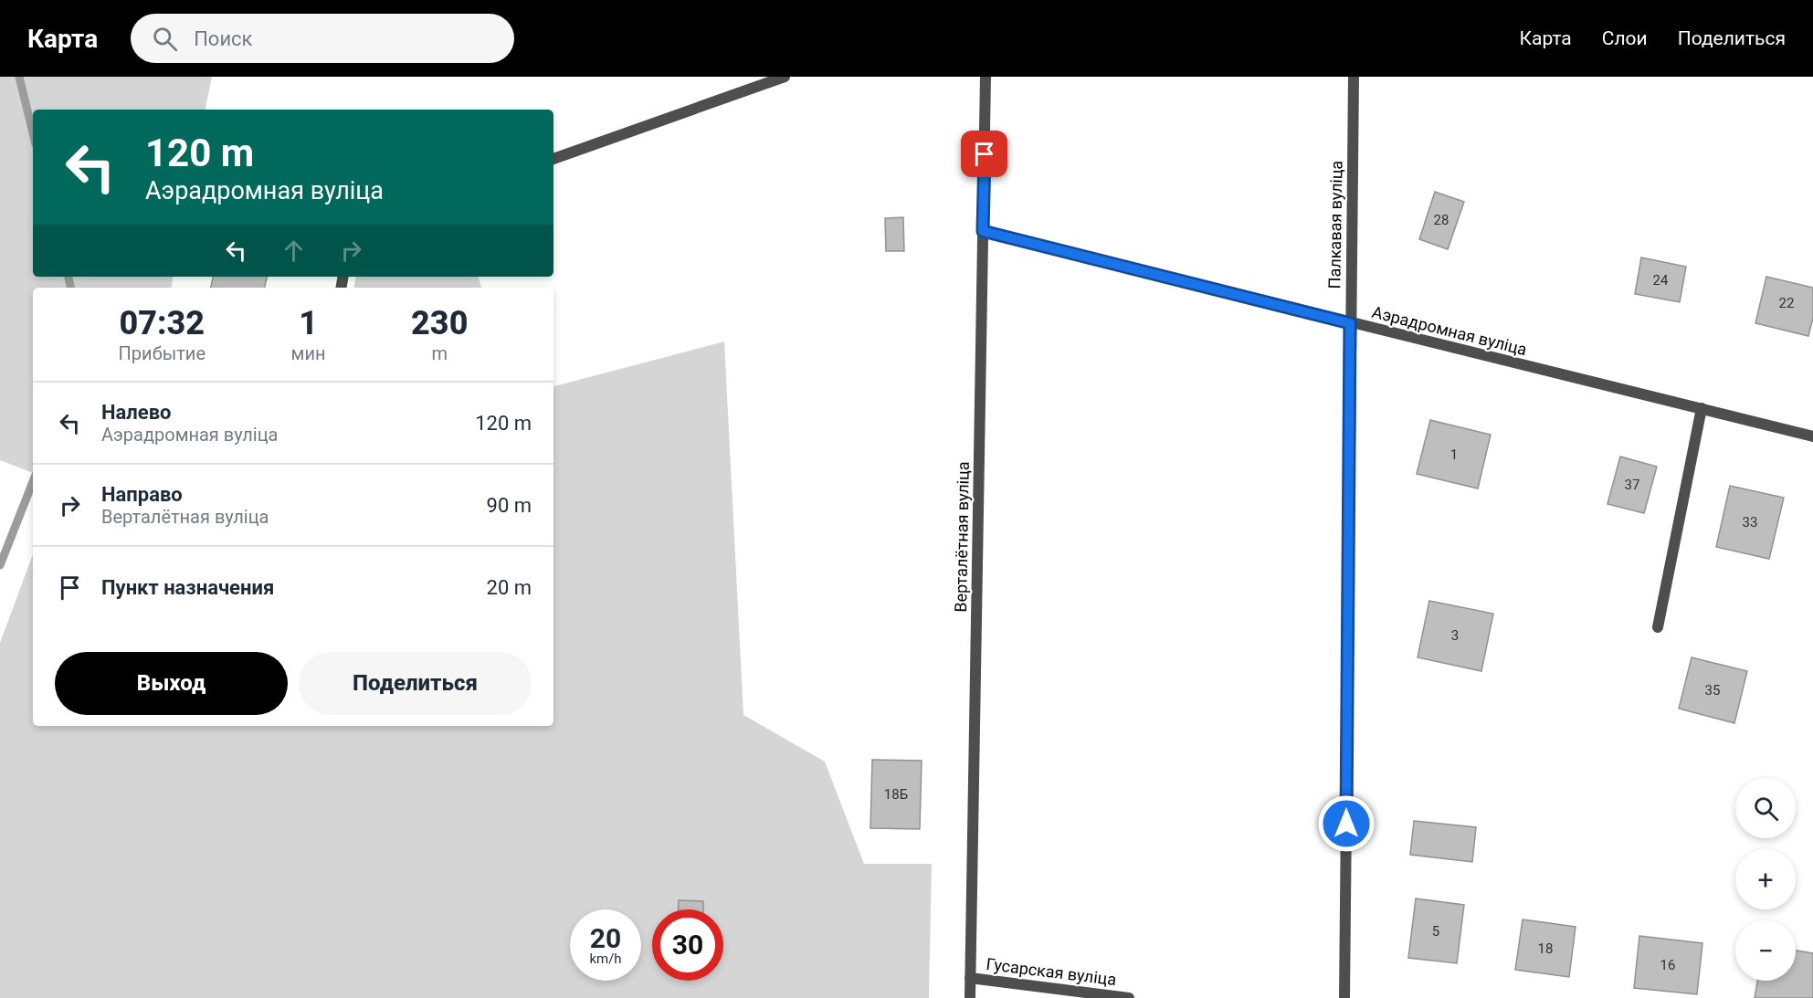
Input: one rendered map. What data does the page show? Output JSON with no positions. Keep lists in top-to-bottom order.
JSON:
{
  "streets": {
    "street": [
      "Палкавая вуліца",
      "Аэрадромная вуліца",
      "Верталётная вуліца",
      "Гусарская вуліца"
    ]
  },
  "crossings": [
    ["Палкавая вуліца", "Аэрадромная вуліца"],
    ["Аэрадромная вуліца", "Верталётная вуліца"],
    ["Верталётная вуліца", "Гусарская вуліца"]
  ],
  "house_numbers": [
    "28",
    "24",
    "22",
    "1",
    "37",
    "33",
    "3",
    "35",
    "18Б",
    "5",
    "18",
    "16"
  ],
  "page": {
    "header": "Карта",
    "search": "Поиск",
    "nav": ["Карта", "Слои", "Поделиться"],
    "turn": ["120 m", "Аэрадромная вуліца"],
    "eta": [
      "07:32",
      "Прибытие",
      "1",
      "мин",
      "230",
      "m"
    ],
    "list": [
      {
        "name": "Налево",
        "note": "Аэрадромная вуліца",
        "value": "120 m"
      },
      {
        "name": "Направо",
        "note": "Верталётная вуліца",
        "value": "90 m"
      },
      {
        "name": "Пункт назначения",
        "value": "20 m"
      }
    ],
    "buttons": ["Выход", "Поделиться"],
    "map_buttons": ["+", "−"],
    "speed": "20 km/h",
    "limit": "30"
  }
}
